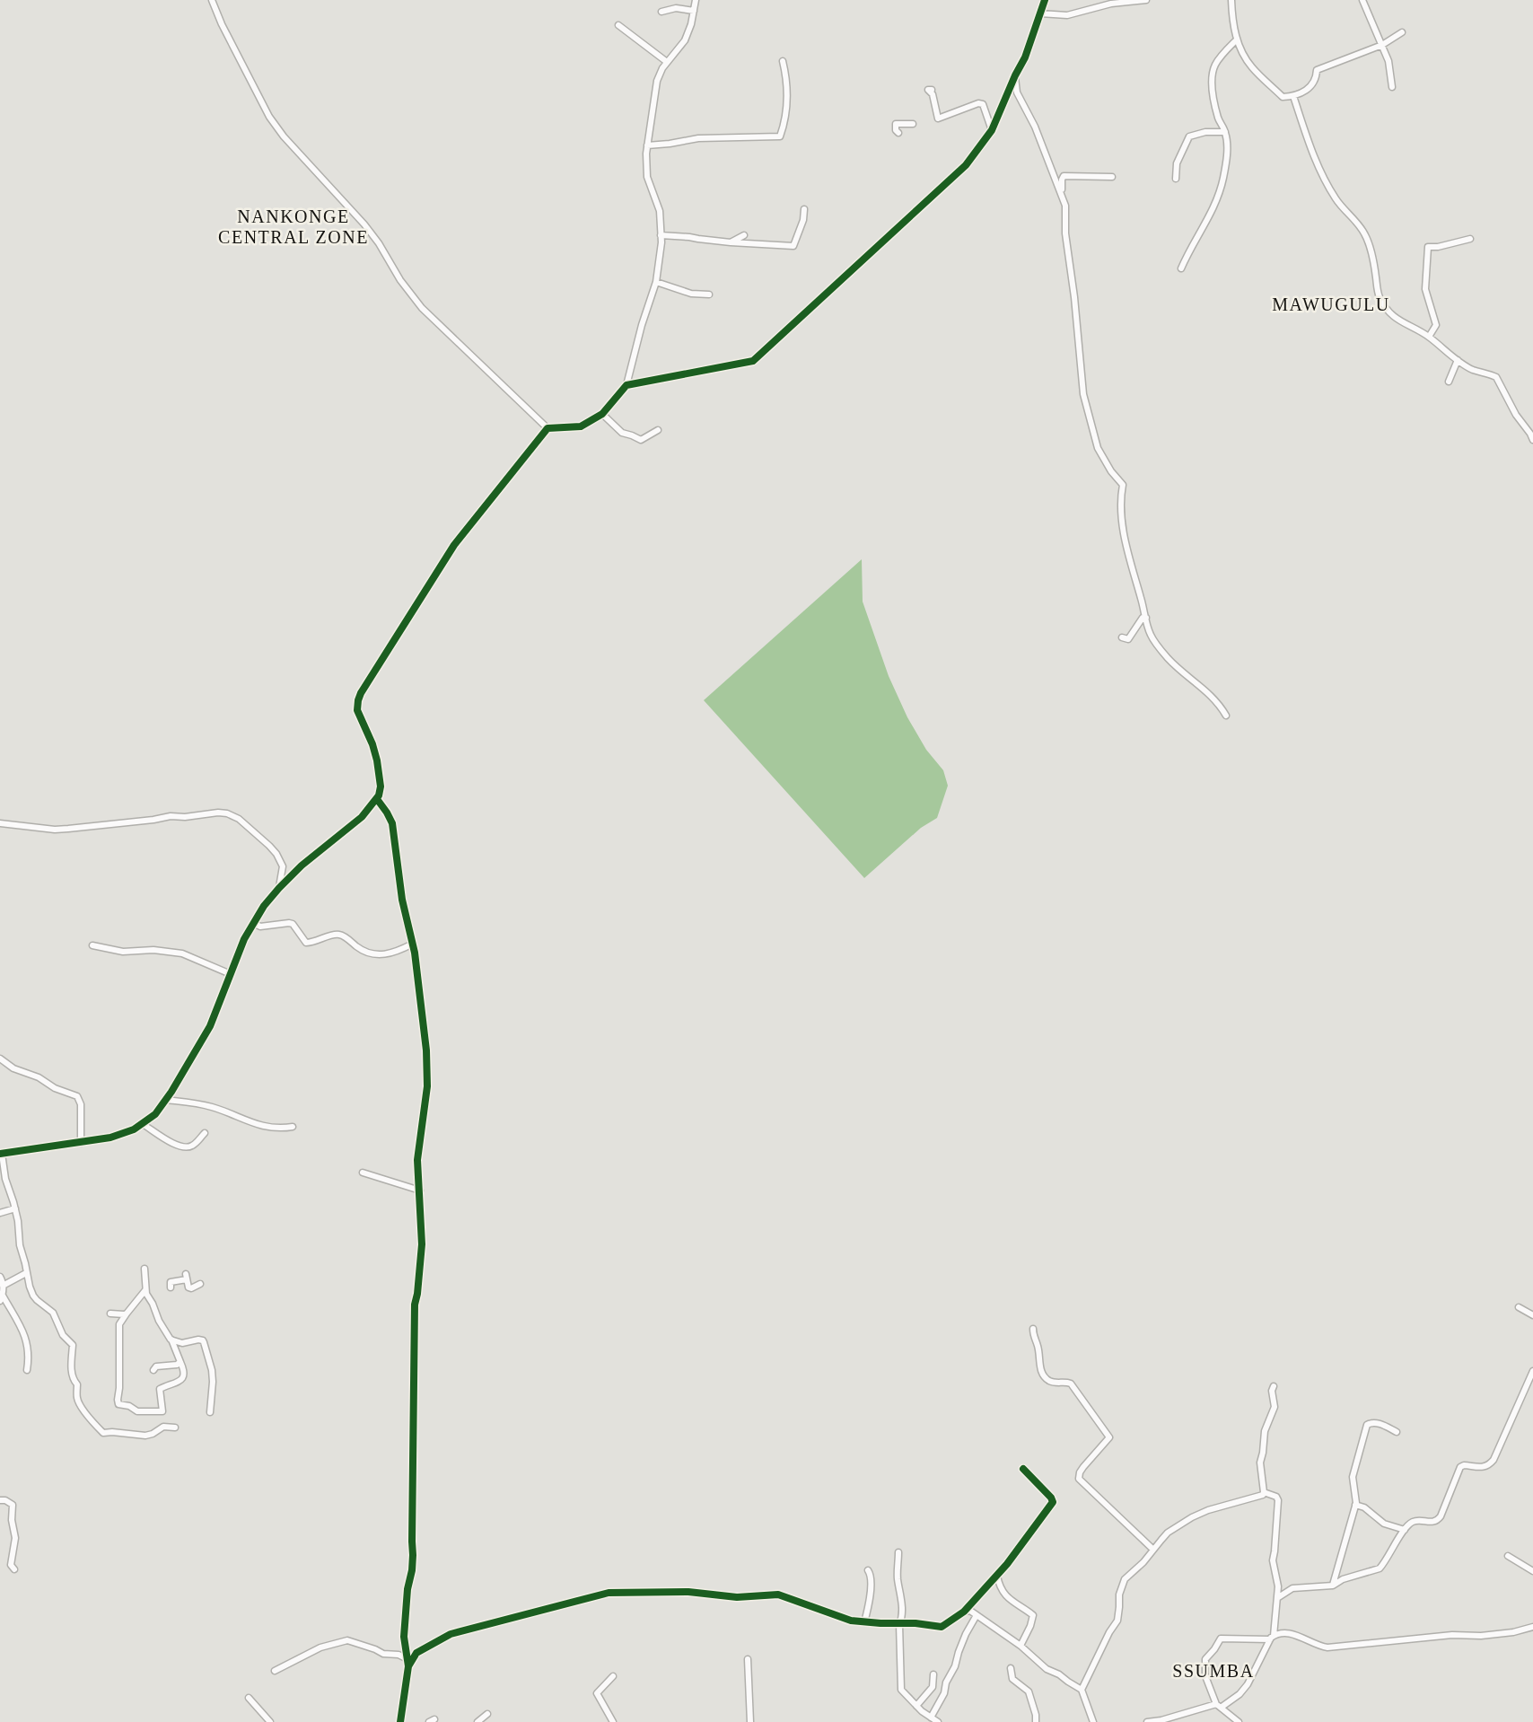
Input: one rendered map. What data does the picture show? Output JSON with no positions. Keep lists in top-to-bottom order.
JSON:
{
  "districts": ["NANKONGE CENTRAL ZONE", "MAWUGULU", "SSUMBA"]
}
